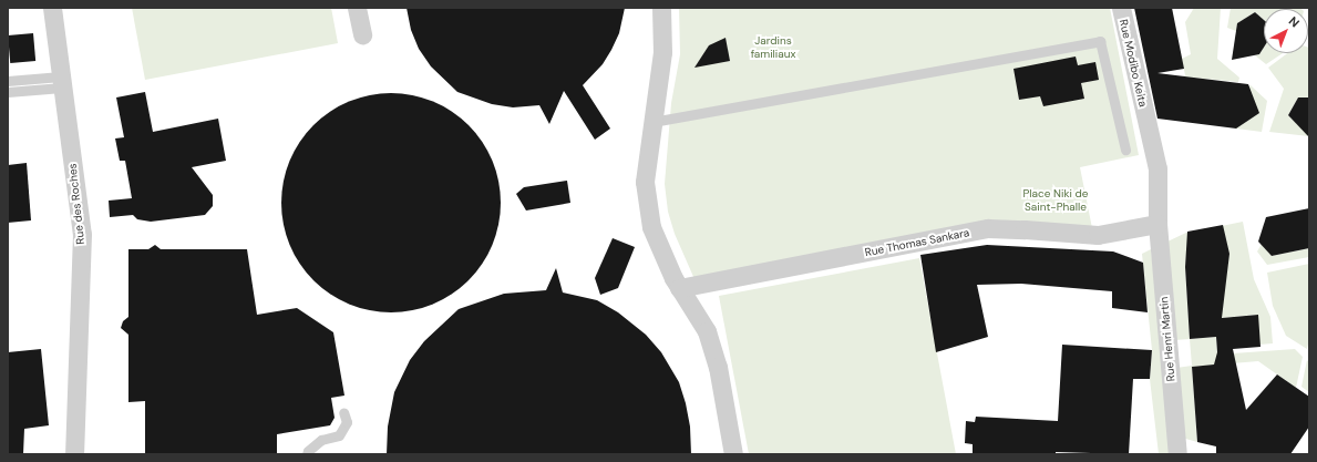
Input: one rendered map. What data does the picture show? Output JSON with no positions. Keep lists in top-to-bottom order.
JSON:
{
  "streets": {
    "street": [
      "Rue Modibo Keita",
      "Rue des Roches",
      "Rue Thomas Sankara",
      "Rue Henri Martin"
    ]
  },
  "crossings": [
    ["Rue Modibo Keita", "Rue Thomas Sankara"],
    ["Rue Modibo Keita", "Rue Henri Martin"],
    ["Rue Thomas Sankara", "Rue Henri Martin"]
  ],
  "parks": ["Jardins familiaux", "Place Niki de Saint-Phalle"],
  "north": "top right"
}
